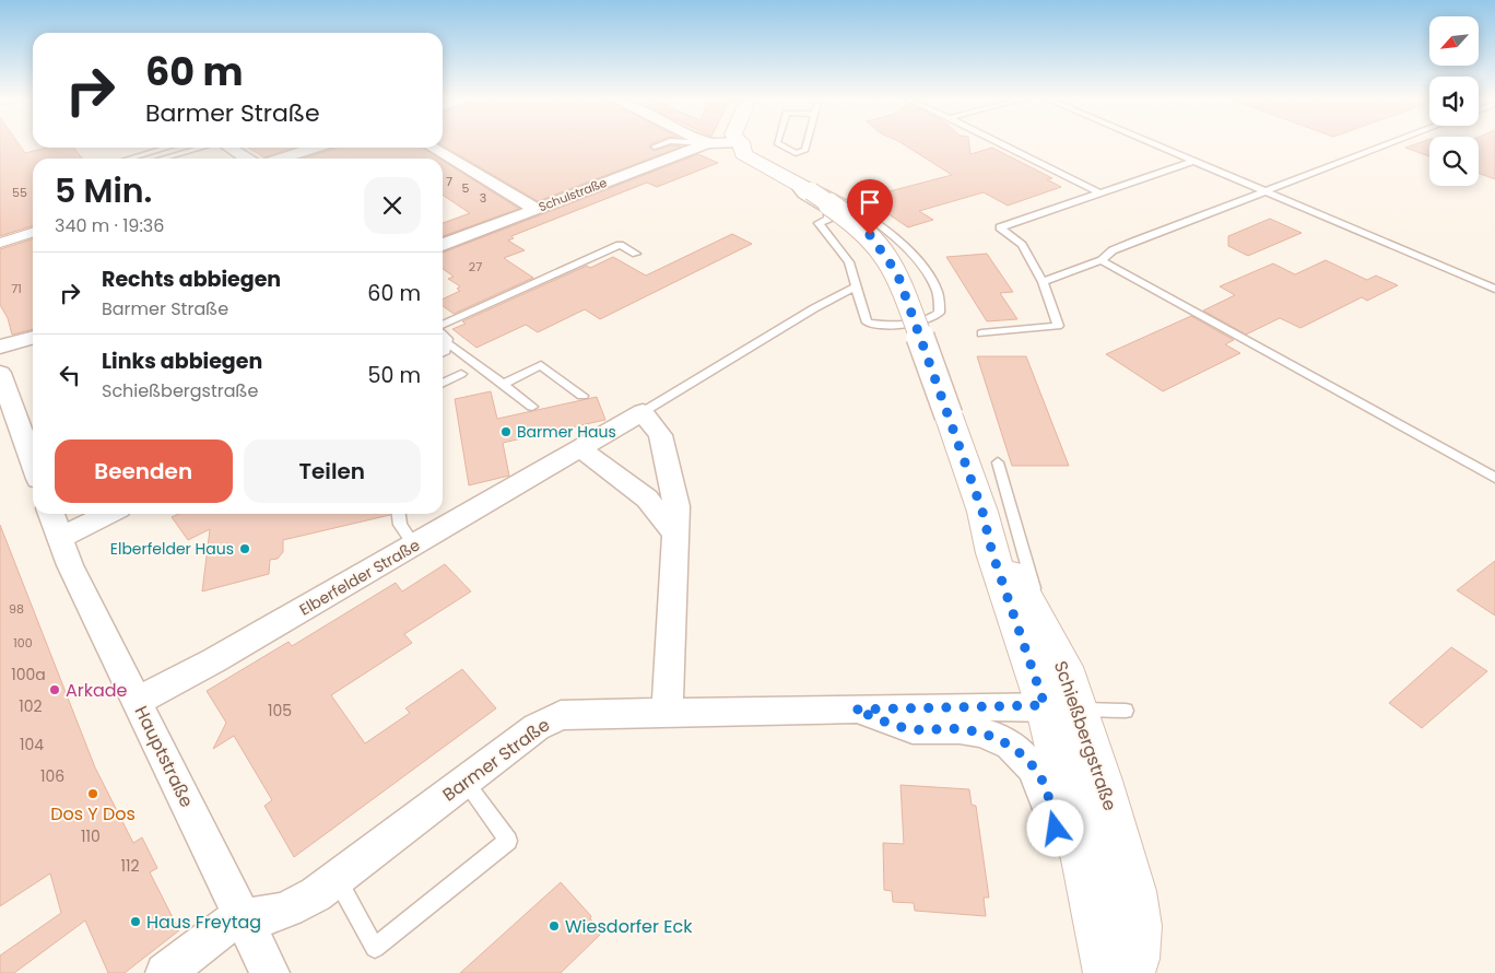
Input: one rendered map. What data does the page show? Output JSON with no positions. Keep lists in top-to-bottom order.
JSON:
{
  "streets": {
    "main road": ["Schießbergstraße"],
    "street": [
      "Schulstraße",
      "Elberfelder Straße",
      "Hauptstraße",
      "Barmer Straße"
    ]
  },
  "crossings": [
    ["Elberfelder Straße", "Hauptstraße"],
    ["Schießbergstraße", "Barmer Straße"],
    ["Hauptstraße", "Barmer Straße"]
  ],
  "places": [
    "Barmer Haus",
    "Elberfelder Haus",
    "Arkade",
    "Dos Y Dos",
    "Haus Freytag",
    "Wiesdorfer Eck"
  ],
  "house_numbers": [
    "7",
    "5",
    "55",
    "3",
    "27",
    "71",
    "98",
    "100",
    "100a",
    "102",
    "105",
    "104",
    "106",
    "110",
    "112"
  ],
  "north": "bottom left",
  "page": {
    "turn": ["60 m", "Barmer Straße"],
    "heading": ["5 Min.", "340 m · 19:36"],
    "list": [
      {
        "name": "Rechts abbiegen",
        "note": "Barmer Straße",
        "value": "60 m"
      },
      {
        "name": "Links abbiegen",
        "note": "Schießbergstraße",
        "value": "50 m"
      }
    ],
    "buttons": ["Beenden", "Teilen"]
  }
}
